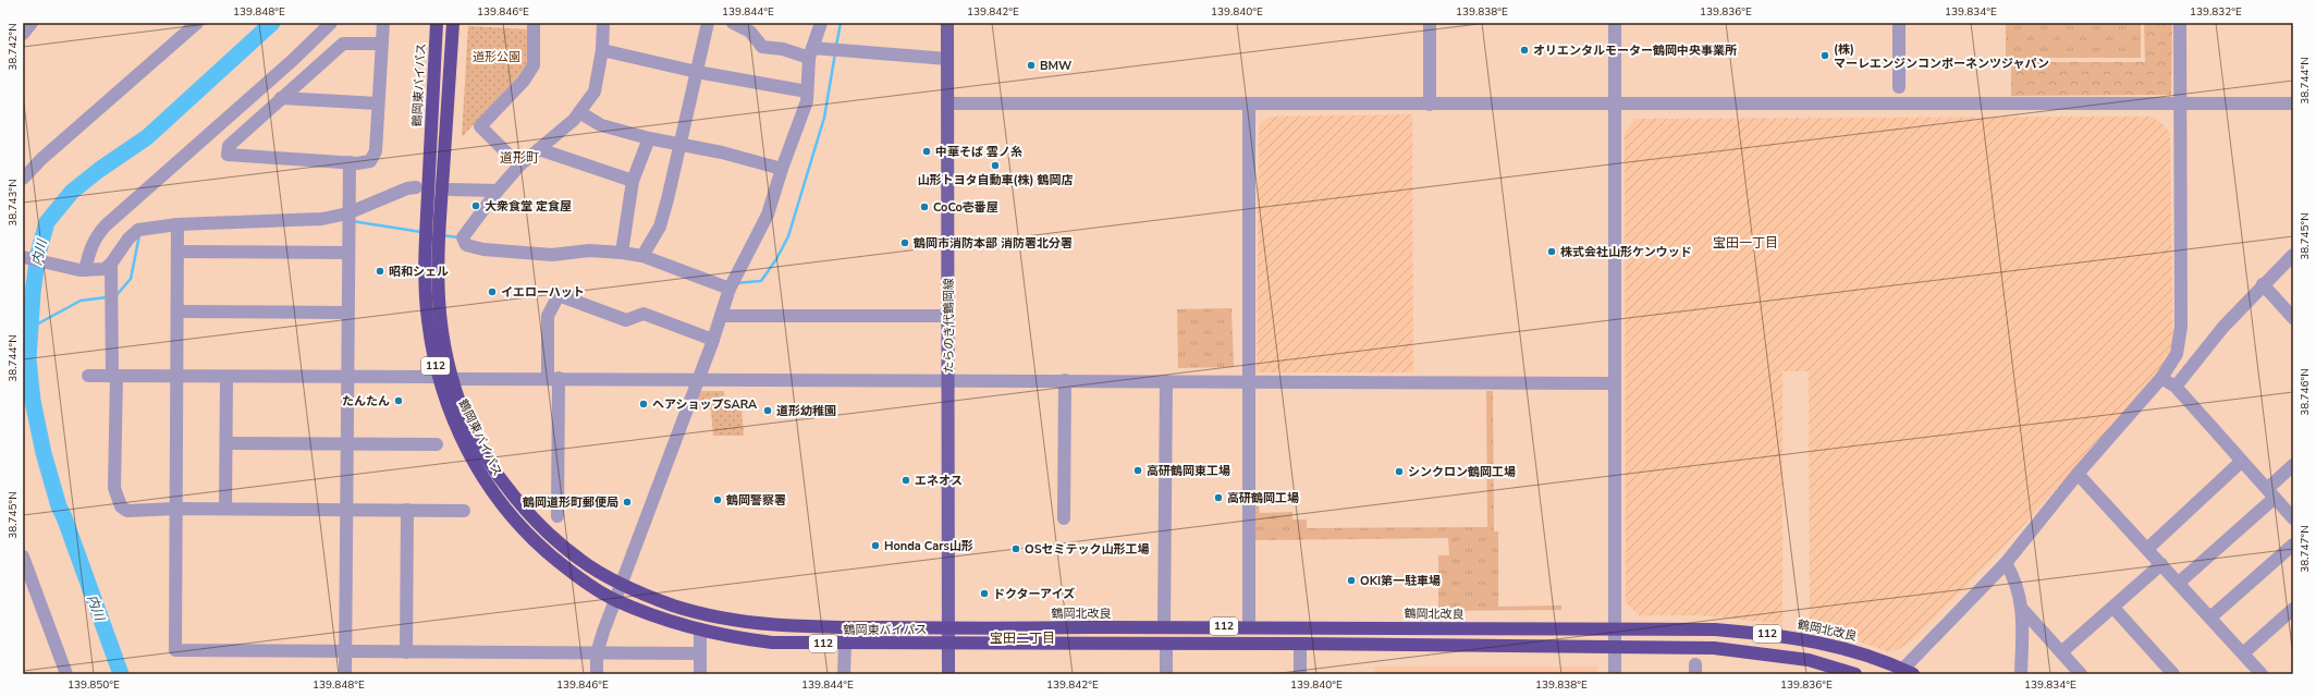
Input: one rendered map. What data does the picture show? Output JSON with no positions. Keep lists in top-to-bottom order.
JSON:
{
  "streets": {
    "highway": ["鶴岡東バイパス", "112", "鶴岡北改良"],
    "main road": ["たらのき代鶴岡線"]
  },
  "crossings": [
    ["鶴岡東バイパス", "たらのき代鶴岡線"],
    ["鶴岡東バイパス", "112"],
    ["鶴岡東バイパス", "鶴岡北改良"],
    ["たらのき代鶴岡線", "112"],
    ["たらのき代鶴岡線", "鶴岡北改良"]
  ],
  "districts": ["道形町", "宝田一丁目", "宝田二丁目"],
  "water": ["内川"],
  "parks": ["道形公園"],
  "places": [
    "オリエンタルモーター鶴岡中央事業所",
    "(株) マーレエンジンコンポーネンツジャパン",
    "BMW",
    "中華そば 雲ノ糸",
    "山形トヨタ自動車(株) 鶴岡店",
    "大衆食堂 定食屋",
    "CoCo壱番屋",
    "鶴岡市消防本部 消防署北分署",
    "株式会社山形ケンウッド",
    "昭和シェル",
    "イエローハット",
    "たんたん",
    "ヘアショップSARA",
    "道形幼稚園",
    "高研鶴岡東工場",
    "シンクロン鶴岡工場",
    "エネオス",
    "高研鶴岡工場",
    "鶴岡警察署",
    "鶴岡道形町郵便局",
    "Honda Cars山形",
    "OSセミテック山形工場",
    "OKI第一駐車場",
    "ドクターアイズ"
  ],
  "coordinates": [
    "139.848°E",
    "139.846°E",
    "139.844°E",
    "139.842°E",
    "139.840°E",
    "139.838°E",
    "139.836°E",
    "139.834°E",
    "139.832°E",
    "38.742°N",
    "38.744°N",
    "38.743°N",
    "38.745°N",
    "38.746°N",
    "38.747°N",
    "139.850°E"
  ]
}
